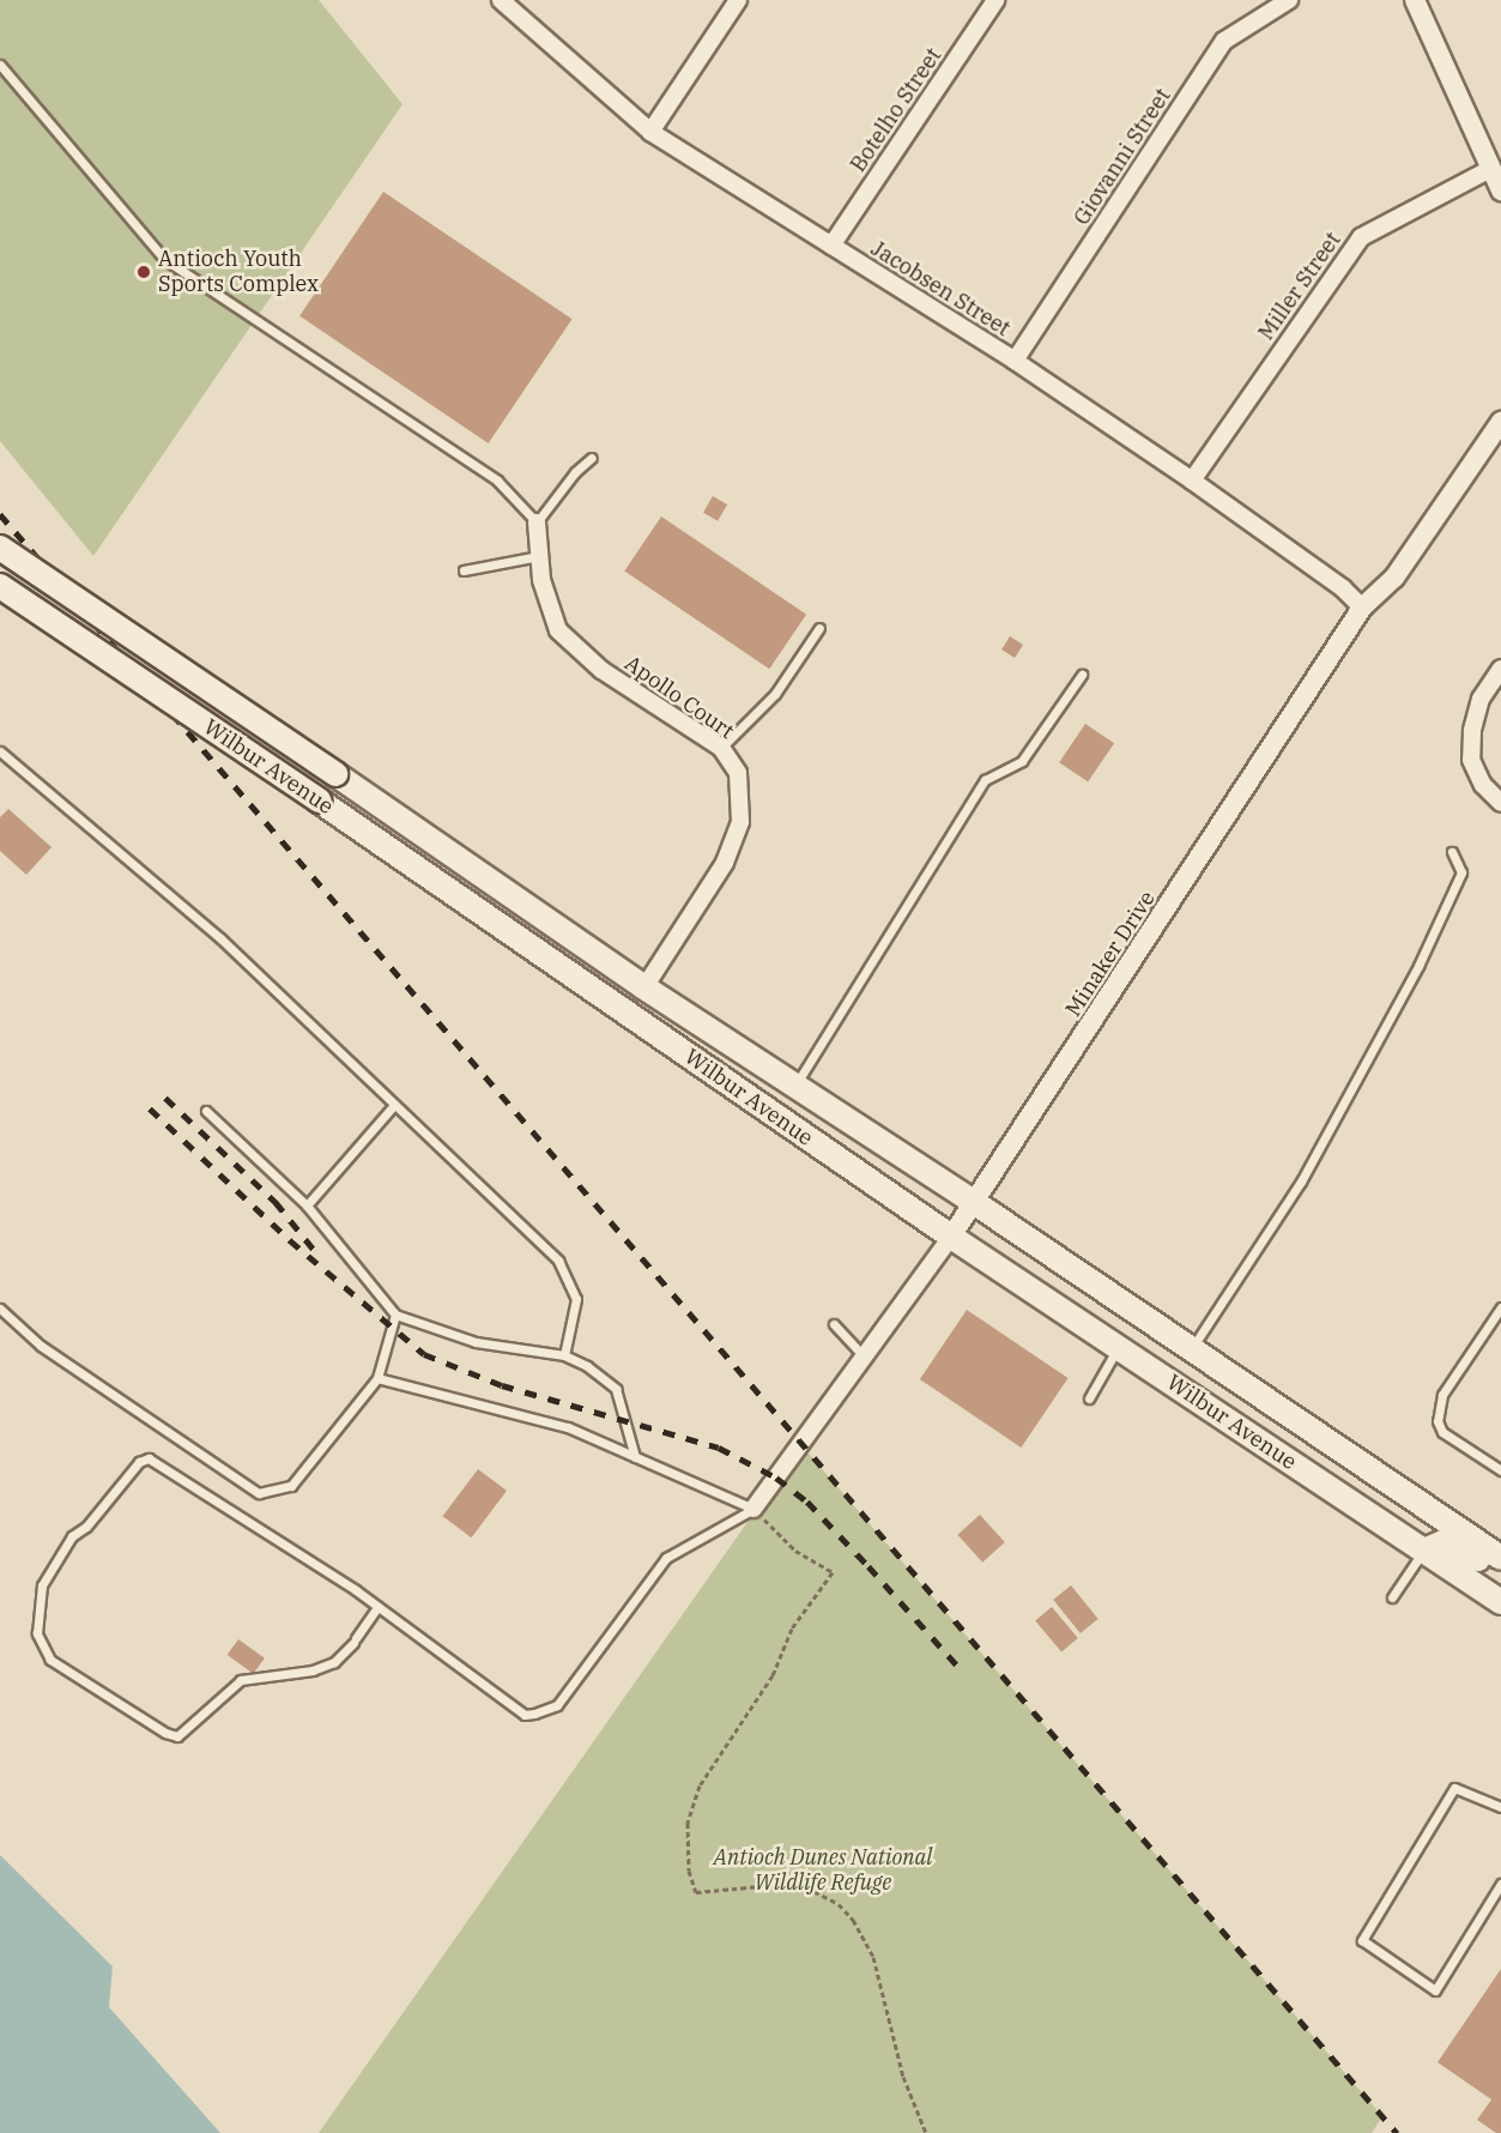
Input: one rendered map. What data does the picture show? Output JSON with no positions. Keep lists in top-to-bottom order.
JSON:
{
  "streets": {
    "main road": ["Wilbur Avenue"],
    "street": [
      "Botelho Street",
      "Giovanni Street",
      "Miller Street",
      "Jacobsen Street",
      "Apollo Court",
      "Minaker Drive"
    ]
  },
  "crossings": [
    ["Botelho Street", "Jacobsen Street"],
    ["Giovanni Street", "Jacobsen Street"],
    ["Miller Street", "Jacobsen Street"],
    ["Jacobsen Street", "Minaker Drive"],
    ["Apollo Court", "Wilbur Avenue"],
    ["Wilbur Avenue", "Minaker Drive"]
  ],
  "parks": ["Antioch Dunes National Wildlife Refuge"],
  "places": ["Antioch Youth Sports Complex"]
}
